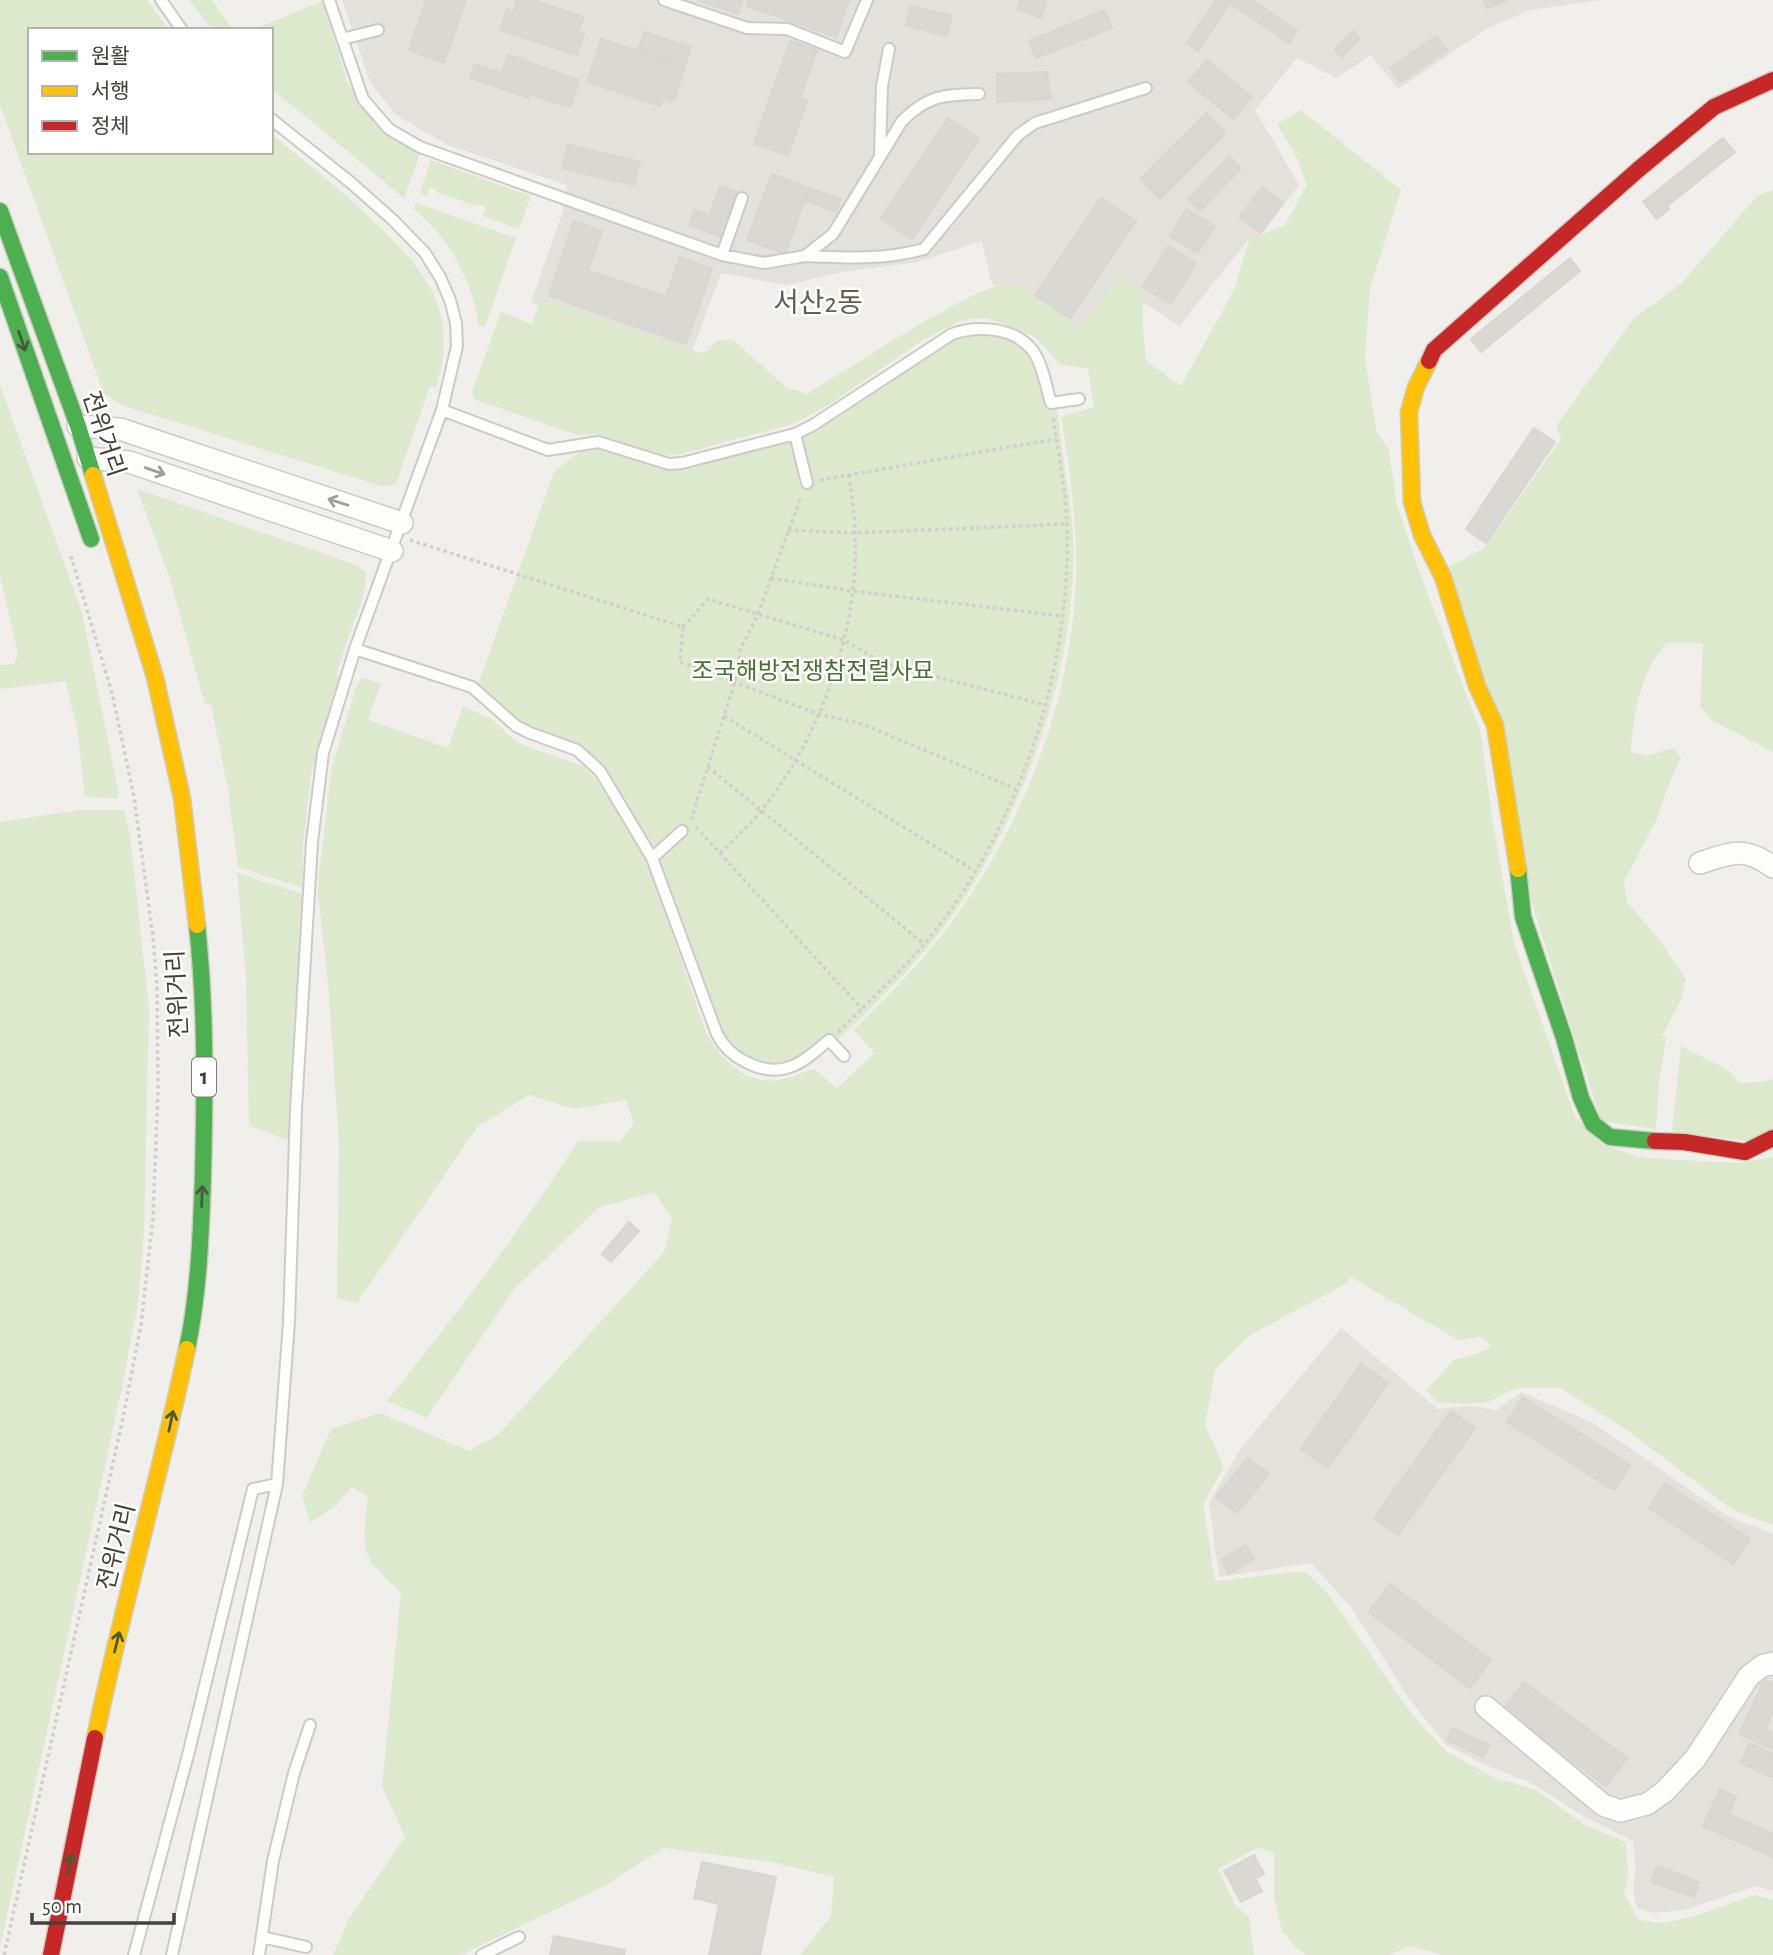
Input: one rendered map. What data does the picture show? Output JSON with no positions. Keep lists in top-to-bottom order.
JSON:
{
  "streets": {
    "main road": ["전위거리", "1"]
  },
  "districts": ["서산2동"],
  "parks": ["조국해방전쟁참전렬사묘"],
  "legend": ["원활", "서행", "정체"],
  "scale_bar": "50 m"
}
